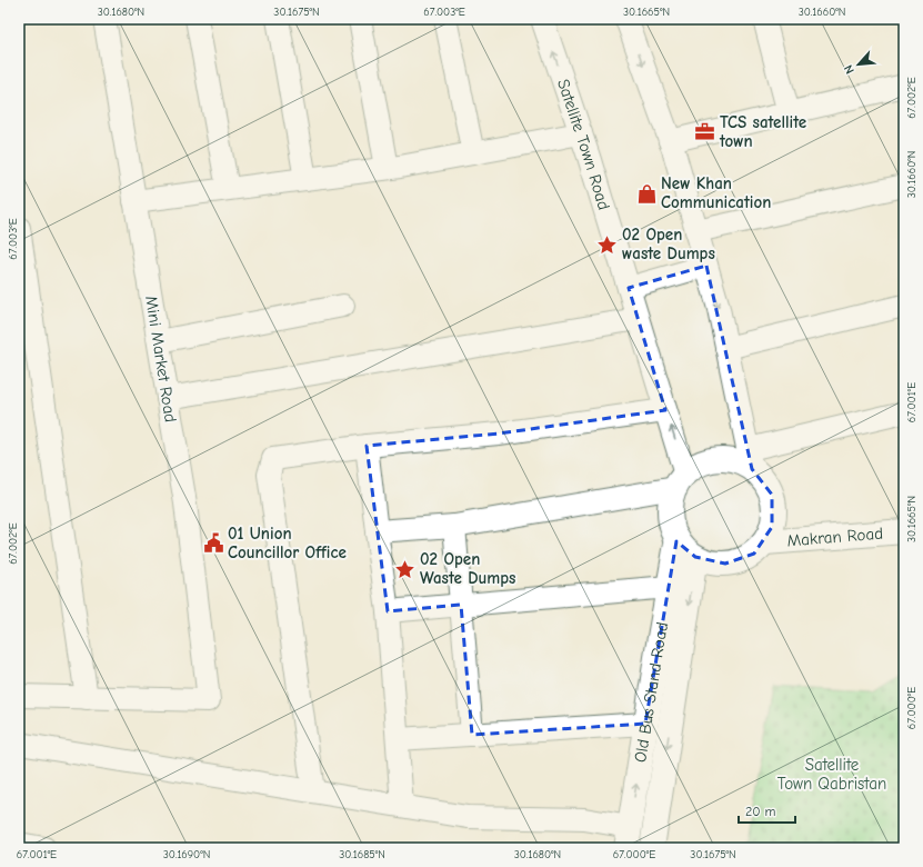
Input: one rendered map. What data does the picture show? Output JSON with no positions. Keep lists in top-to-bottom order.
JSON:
{
  "streets": {
    "main road": ["Makran Road", "Old Bus Stand Road"],
    "street": ["Satellite Town Road", "Mini Market Road"]
  },
  "crossings": [
    ["Satellite Town Road", "Makran Road"],
    ["Satellite Town Road", "Old Bus Stand Road"],
    ["Makran Road", "Old Bus Stand Road"]
  ],
  "parks": ["Satellite Town Qabristan"],
  "places": {
    "office": ["TCS satellite town"],
    "shop": ["New Khan Communication"],
    "place": ["02 Open waste Dumps", "02 Open Waste Dumps"],
    "public building": ["01 Union Councillor Office"]
  },
  "scale_bar": "20 m",
  "north": "bottom left",
  "coordinates": [
    "30.1680°N",
    "30.1675°N",
    "67.003°E",
    "30.1665°N",
    "30.1660°N",
    "67.002°E",
    "67.001°E",
    "67.000°E",
    "30.1690°N",
    "30.1685°N"
  ]
}
